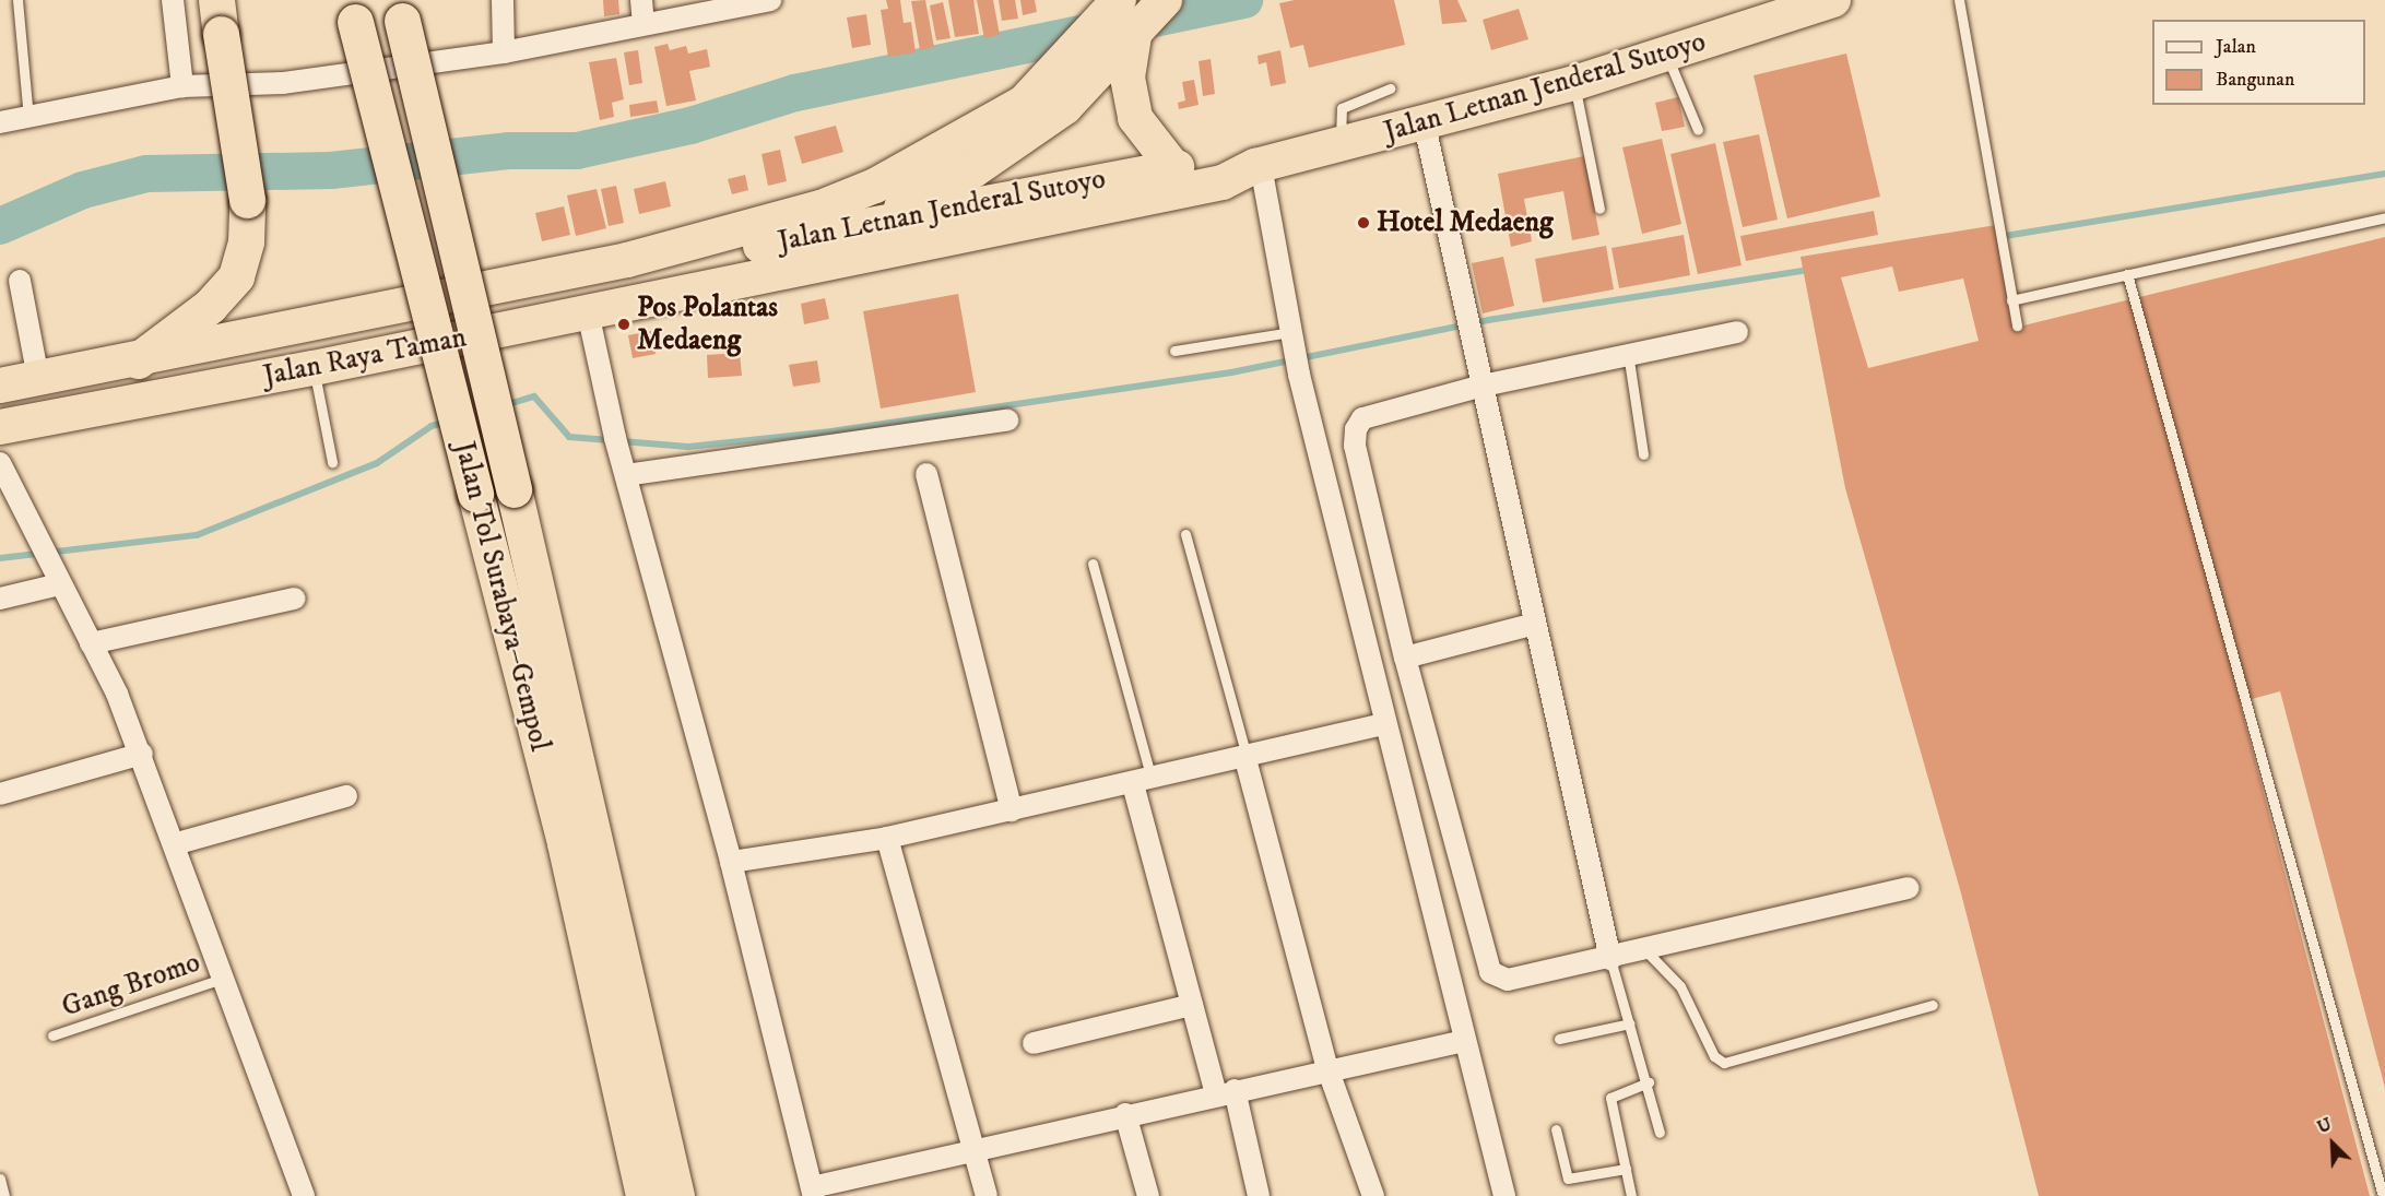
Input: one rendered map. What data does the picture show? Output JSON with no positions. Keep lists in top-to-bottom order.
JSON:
{
  "streets": {
    "highway": ["Jalan Letnan Jenderal Sutoyo", "Jalan Raya Taman", "Jalan Tol Surabaya–Gempol"],
    "lane": ["Gang Bromo"]
  },
  "crossings": [
    ["Jalan Letnan Jenderal Sutoyo", "Jalan Raya Taman"]
  ],
  "places": ["Hotel Medaeng", "Pos Polantas Medaeng"],
  "legend": ["Jalan", "Bangunan"],
  "north": "top left"
}
